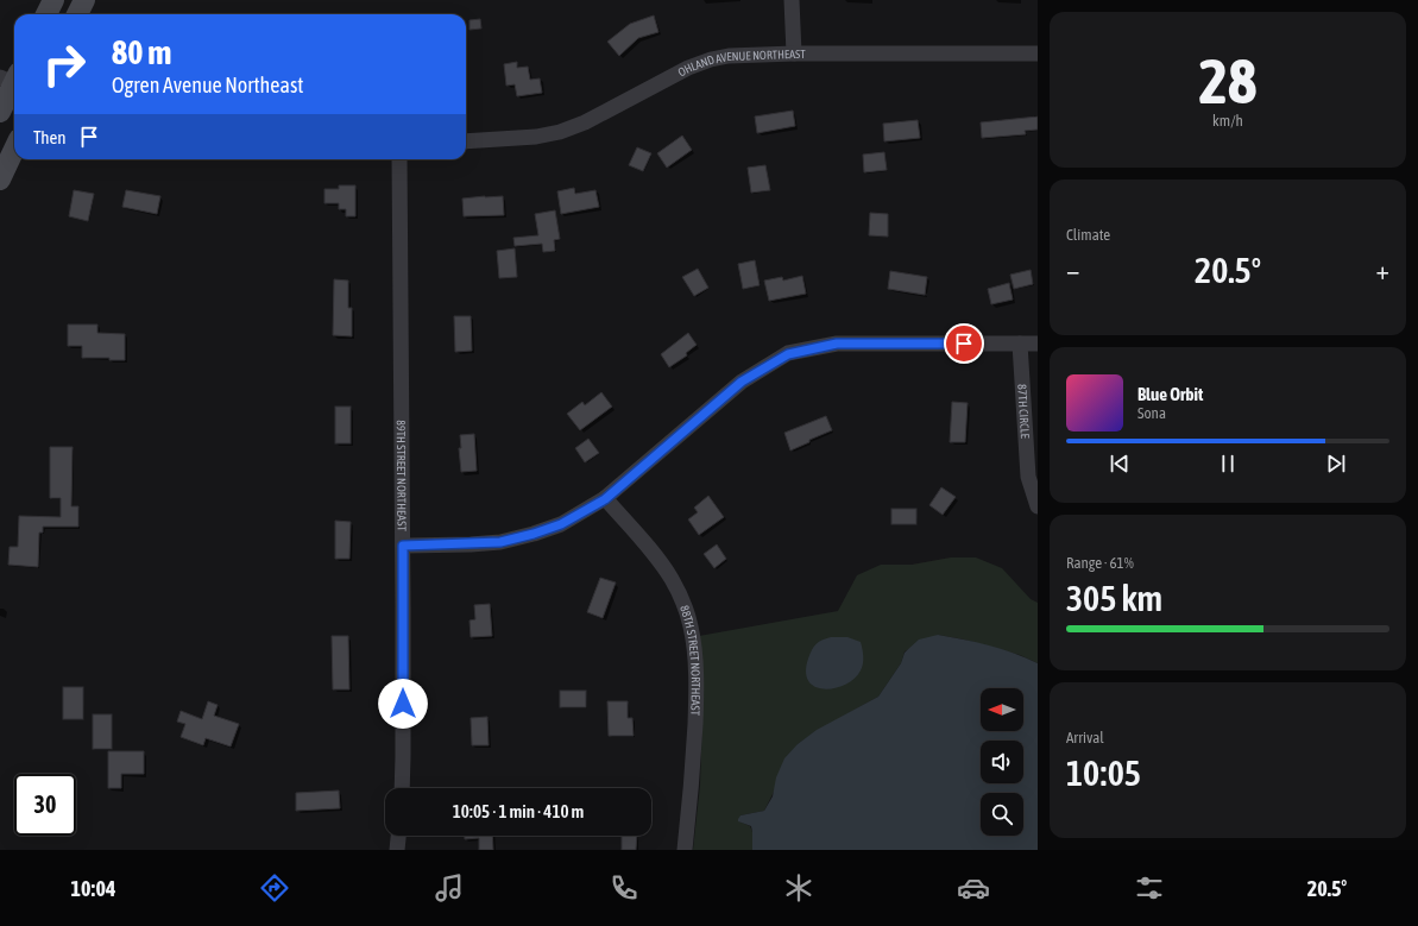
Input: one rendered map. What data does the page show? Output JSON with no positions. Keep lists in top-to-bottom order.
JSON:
{
  "streets": {
    "street": [
      "OHLAND AVENUE NORTHEAST",
      "87TH CIRCLE",
      "89TH STREET NORTHEAST",
      "88TH STREET NORTHEAST"
    ]
  },
  "north": "left",
  "page": {
    "tile": [
      ["28", "km/h"],
      "Climate",
      ["Range · 61%", "305 km"],
      ["Arrival", "10:05"]
    ],
    "turn": ["80 m", "Ogren Avenue Northeast"],
    "then": "Then",
    "heat": ["−", "20.5°", "+"],
    "song": ["Blue Orbit", "Sona"],
    "limit": "30",
    "trip": "10:05 · 1 min · 410 m",
    "tabs": ["10:04", "20.5°"]
  }
}
